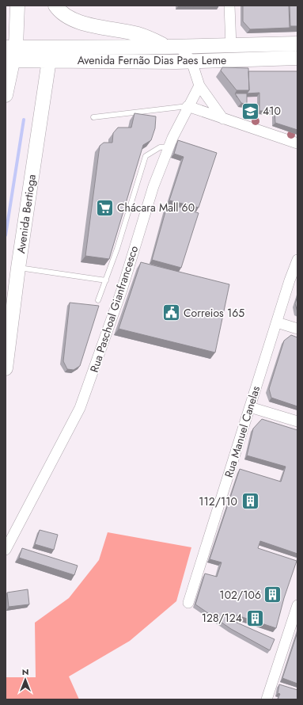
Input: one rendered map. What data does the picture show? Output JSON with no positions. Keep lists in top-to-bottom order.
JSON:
{
  "streets": {
    "main road": ["Avenida Fernão Dias Paes Leme", "Avenida Bertioga"],
    "street": ["Rua Paschoal Gianfrancesco", "Rua Manuel Canelas"]
  },
  "crossings": [
    ["Avenida Fernão Dias Paes Leme", "Avenida Bertioga"]
  ],
  "places": {
    "school or university": ["410"],
    "supermarket": ["Chácara Mall 60"],
    "public building": ["Correios 165"],
    "building": ["112/110", "102/106", "128/124"]
  },
  "north": "top"
}
